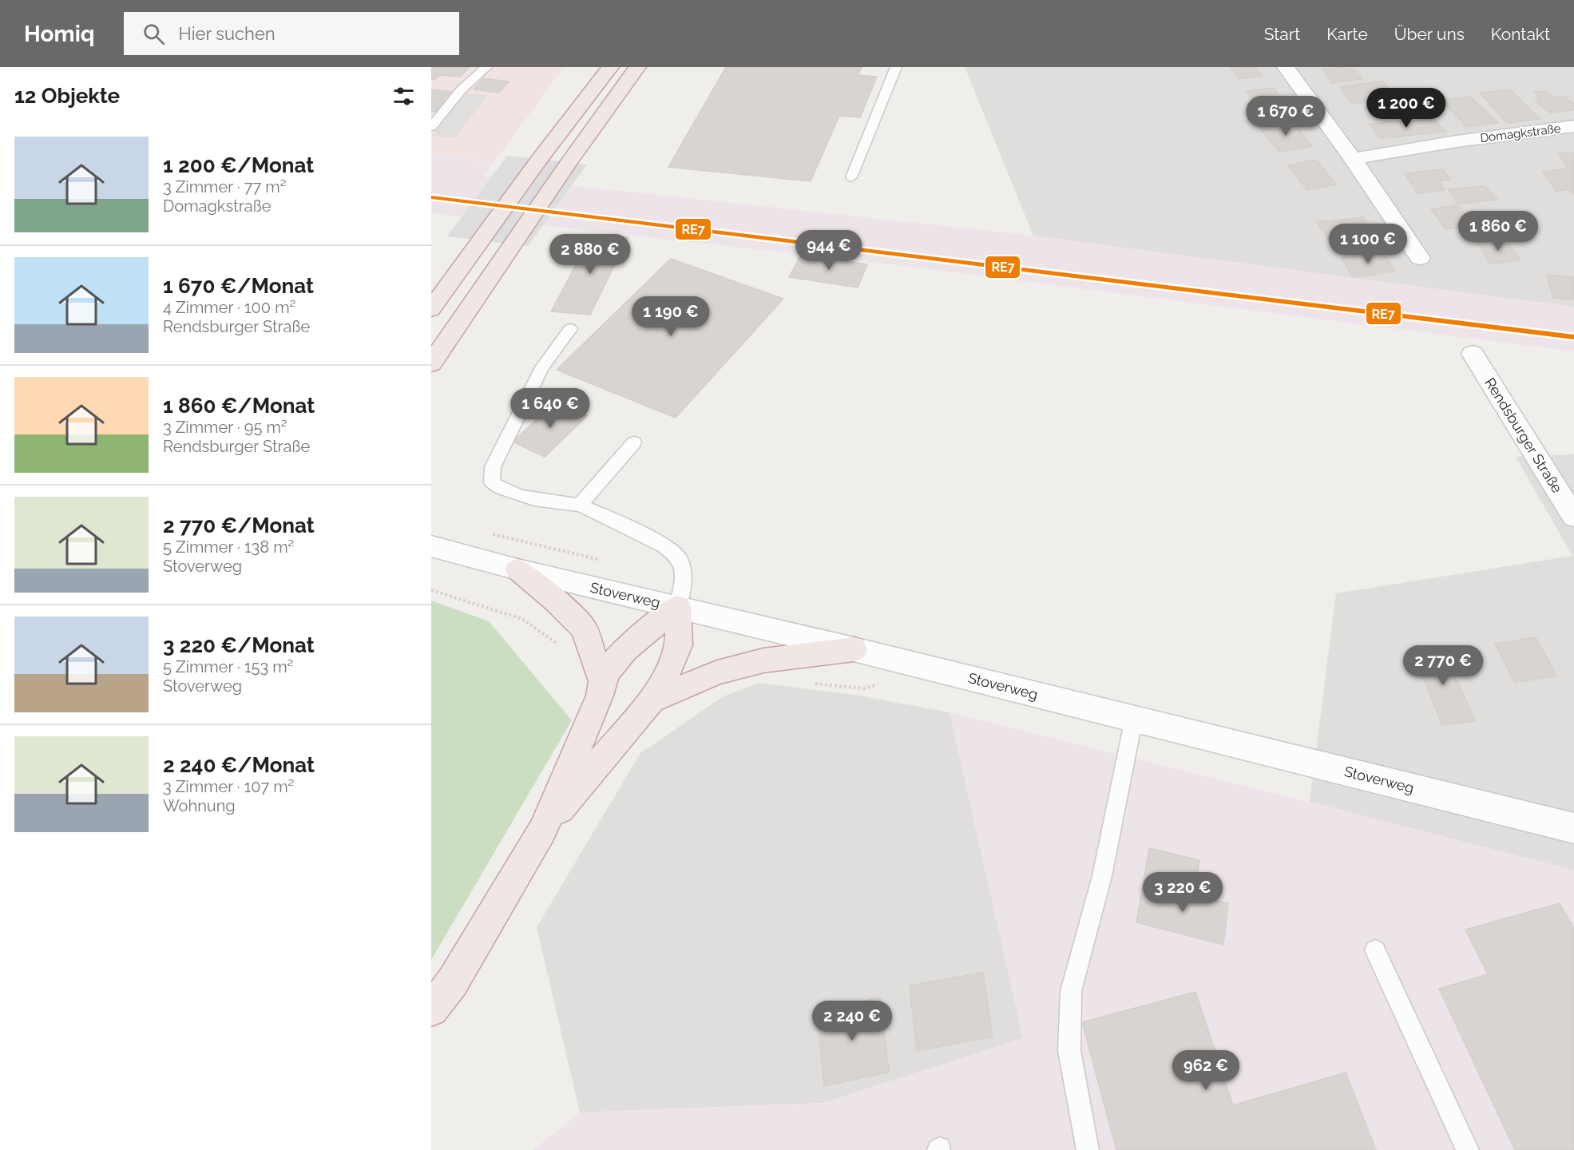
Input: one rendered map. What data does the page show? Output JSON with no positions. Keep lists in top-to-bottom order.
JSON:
{
  "streets": {
    "street": ["Domagkstraße", "Rendsburger Straße", "Stoverweg"]
  },
  "lines": ["transit line RE7"],
  "page": {
    "header": "Homiq",
    "search": "Hier suchen",
    "nav": [
      "Start",
      "Karte",
      "Über uns",
      "Kontakt"
    ],
    "heading": "12 Objekte",
    "price": [
      "1 200 €",
      "1 670 €",
      "1 860 €",
      "1 100 €",
      "944 €",
      "2 880 €",
      "1 190 €",
      "1 640 €",
      "2 770 €",
      "3 220 €",
      "2 240 €",
      "962 €"
    ],
    "list": [
      {
        "name": "1 200 €/Monat",
        "note": "3 Zimmer · 77 m² · Domagkstraße"
      },
      {
        "name": "1 670 €/Monat",
        "note": "4 Zimmer · 100 m² · Rendsburger Straße"
      },
      {
        "name": "1 860 €/Monat",
        "note": "3 Zimmer · 95 m² · Rendsburger Straße"
      },
      {
        "name": "2 770 €/Monat",
        "note": "5 Zimmer · 138 m² · Stoverweg"
      },
      {
        "name": "3 220 €/Monat",
        "note": "5 Zimmer · 153 m² · Stoverweg"
      },
      {
        "name": "2 240 €/Monat",
        "note": "3 Zimmer · 107 m² · Wohnung"
      }
    ]
  }
}
